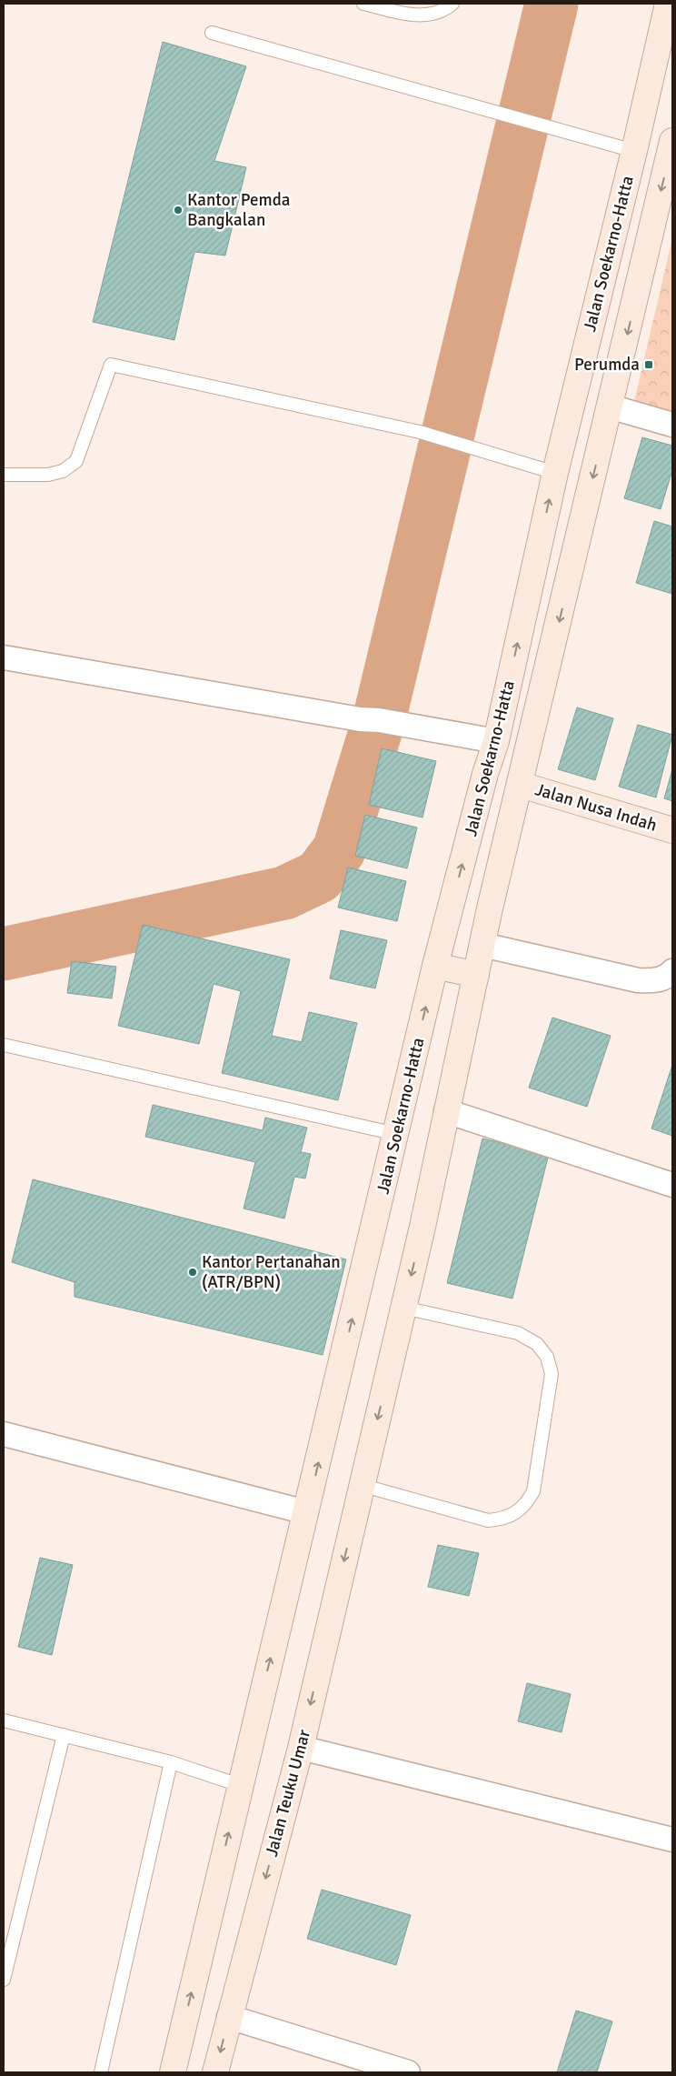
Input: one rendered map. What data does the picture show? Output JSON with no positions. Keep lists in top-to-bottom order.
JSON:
{
  "streets": {
    "main road": ["Jalan Soekarno-Hatta", "Jalan Nusa Indah", "Jalan Teuku Umar"]
  },
  "crossings": [
    ["Jalan Soekarno-Hatta", "Jalan Nusa Indah"],
    ["Jalan Soekarno-Hatta", "Jalan Teuku Umar"]
  ],
  "places": {
    "other": ["Kantor Pemda Bangkalan", "Kantor Pertanahan (ATR/BPN)"],
    "transit": ["Perumda"]
  }
}
